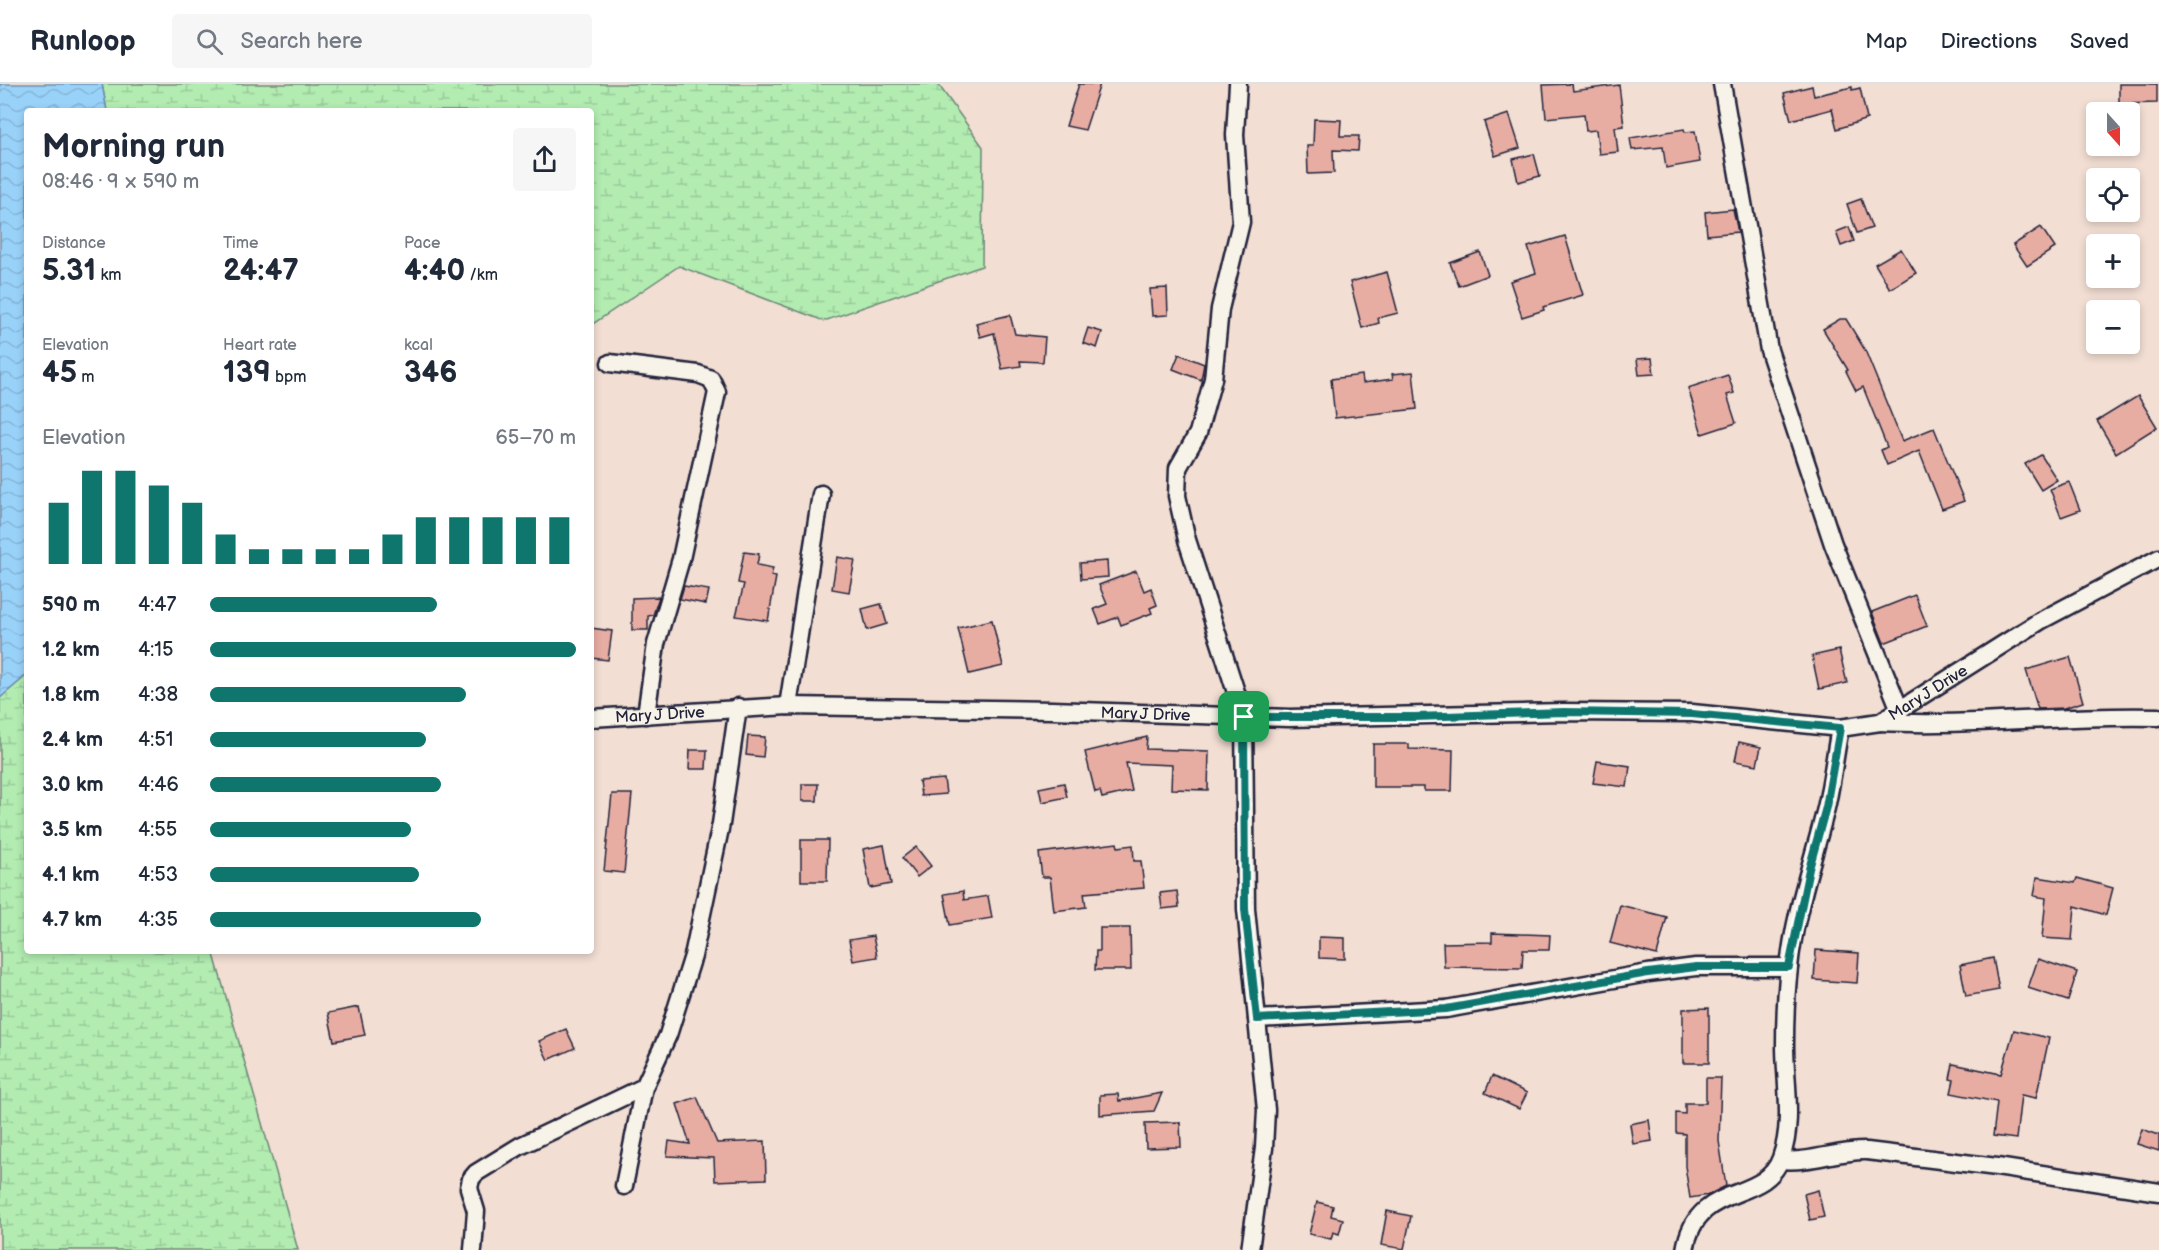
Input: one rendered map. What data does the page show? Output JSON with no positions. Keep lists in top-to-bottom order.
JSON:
{
  "streets": {
    "street": ["Mary J Drive"]
  },
  "north": "bottom",
  "page": {
    "header": "Runloop",
    "search": "Search here",
    "nav": ["Map", "Directions", "Saved"],
    "map_buttons": ["+", "−"],
    "heading": ["Morning run", "08:46 · 9 × 590 m"],
    "stats": [
      ["Distance", "5.31 km"],
      ["Time", "24:47"],
      ["Pace", "4:40 /km"],
      ["Elevation", "45 m"],
      ["Heart rate", "139 bpm"],
      ["kcal", "346"]
    ],
    "chart": ["Elevation", "65–70 m"],
    "list": [
      {
        "name": "590 m",
        "note": "4:47"
      },
      {
        "name": "1.2 km",
        "note": "4:15"
      },
      {
        "name": "1.8 km",
        "note": "4:38"
      },
      {
        "name": "2.4 km",
        "note": "4:51"
      },
      {
        "name": "3.0 km",
        "note": "4:46"
      },
      {
        "name": "3.5 km",
        "note": "4:55"
      },
      {
        "name": "4.1 km",
        "note": "4:53"
      },
      {
        "name": "4.7 km",
        "note": "4:35"
      }
    ]
  }
}
